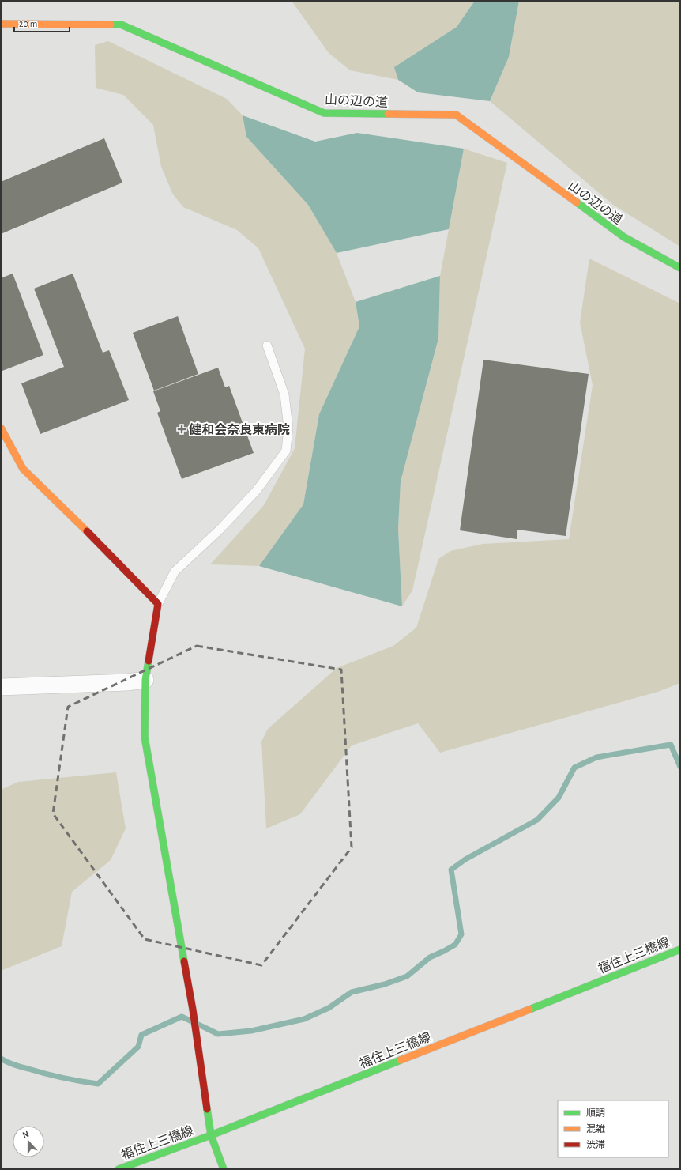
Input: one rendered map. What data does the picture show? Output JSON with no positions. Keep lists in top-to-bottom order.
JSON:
{
  "streets": {
    "street": ["山の辺の道", "福住上三橋線"]
  },
  "places": {
    "health": ["健和会奈良東病院"]
  },
  "legend": ["順調", "混雑", "渋滞"],
  "scale_bar": "20 m",
  "north": "top"
}
